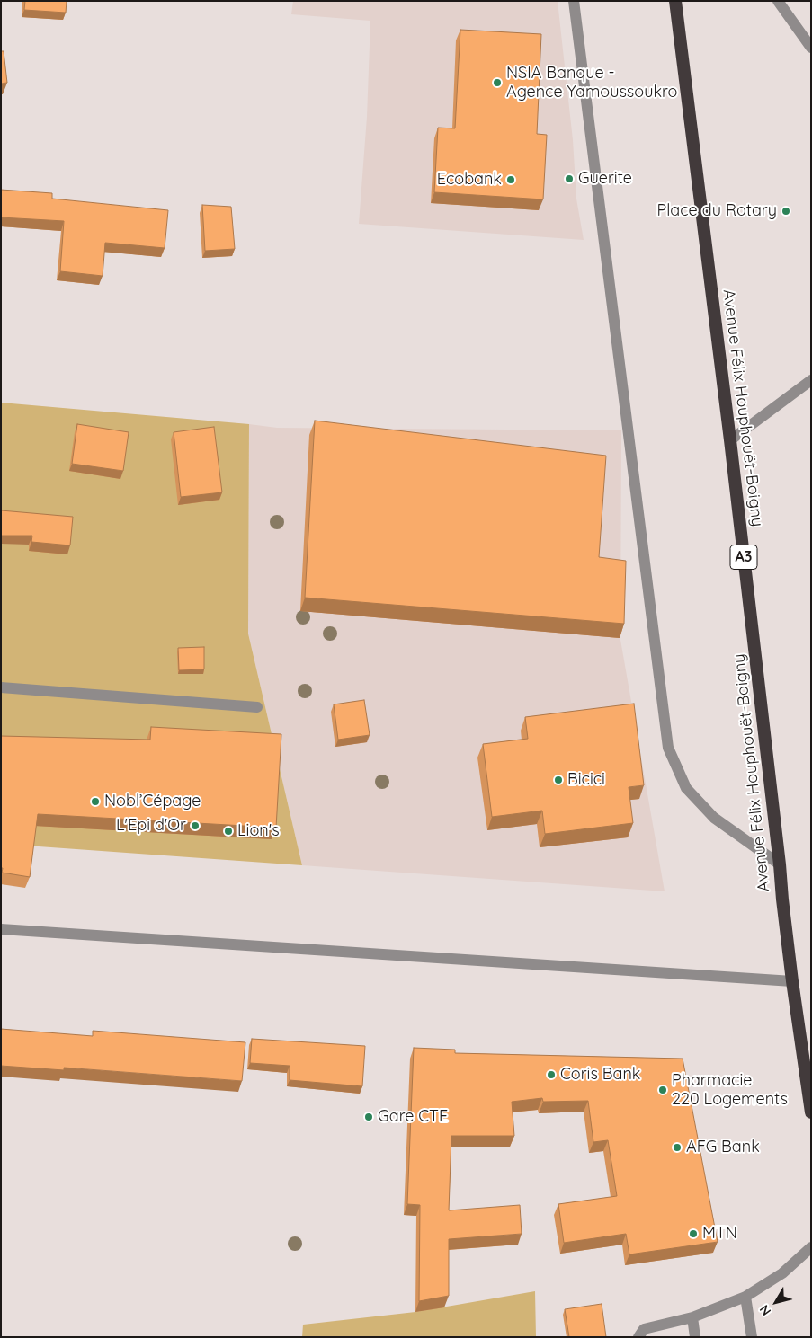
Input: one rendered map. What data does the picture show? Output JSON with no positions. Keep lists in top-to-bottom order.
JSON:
{
  "streets": {
    "highway": ["Avenue Félix Houphouët-Boigny", "A3"]
  },
  "places": [
    "NSIA Banque - Agence Yamoussoukro",
    "Guerite",
    "Ecobank",
    "Place du Rotary",
    "Bicici",
    "Nobl’Cépage",
    "L'Epi d'Or",
    "Lion's",
    "Coris Bank",
    "Pharmacie 220 Logements",
    "Gare CTE",
    "AFG Bank",
    "MTN"
  ],
  "north": "bottom left"
}
